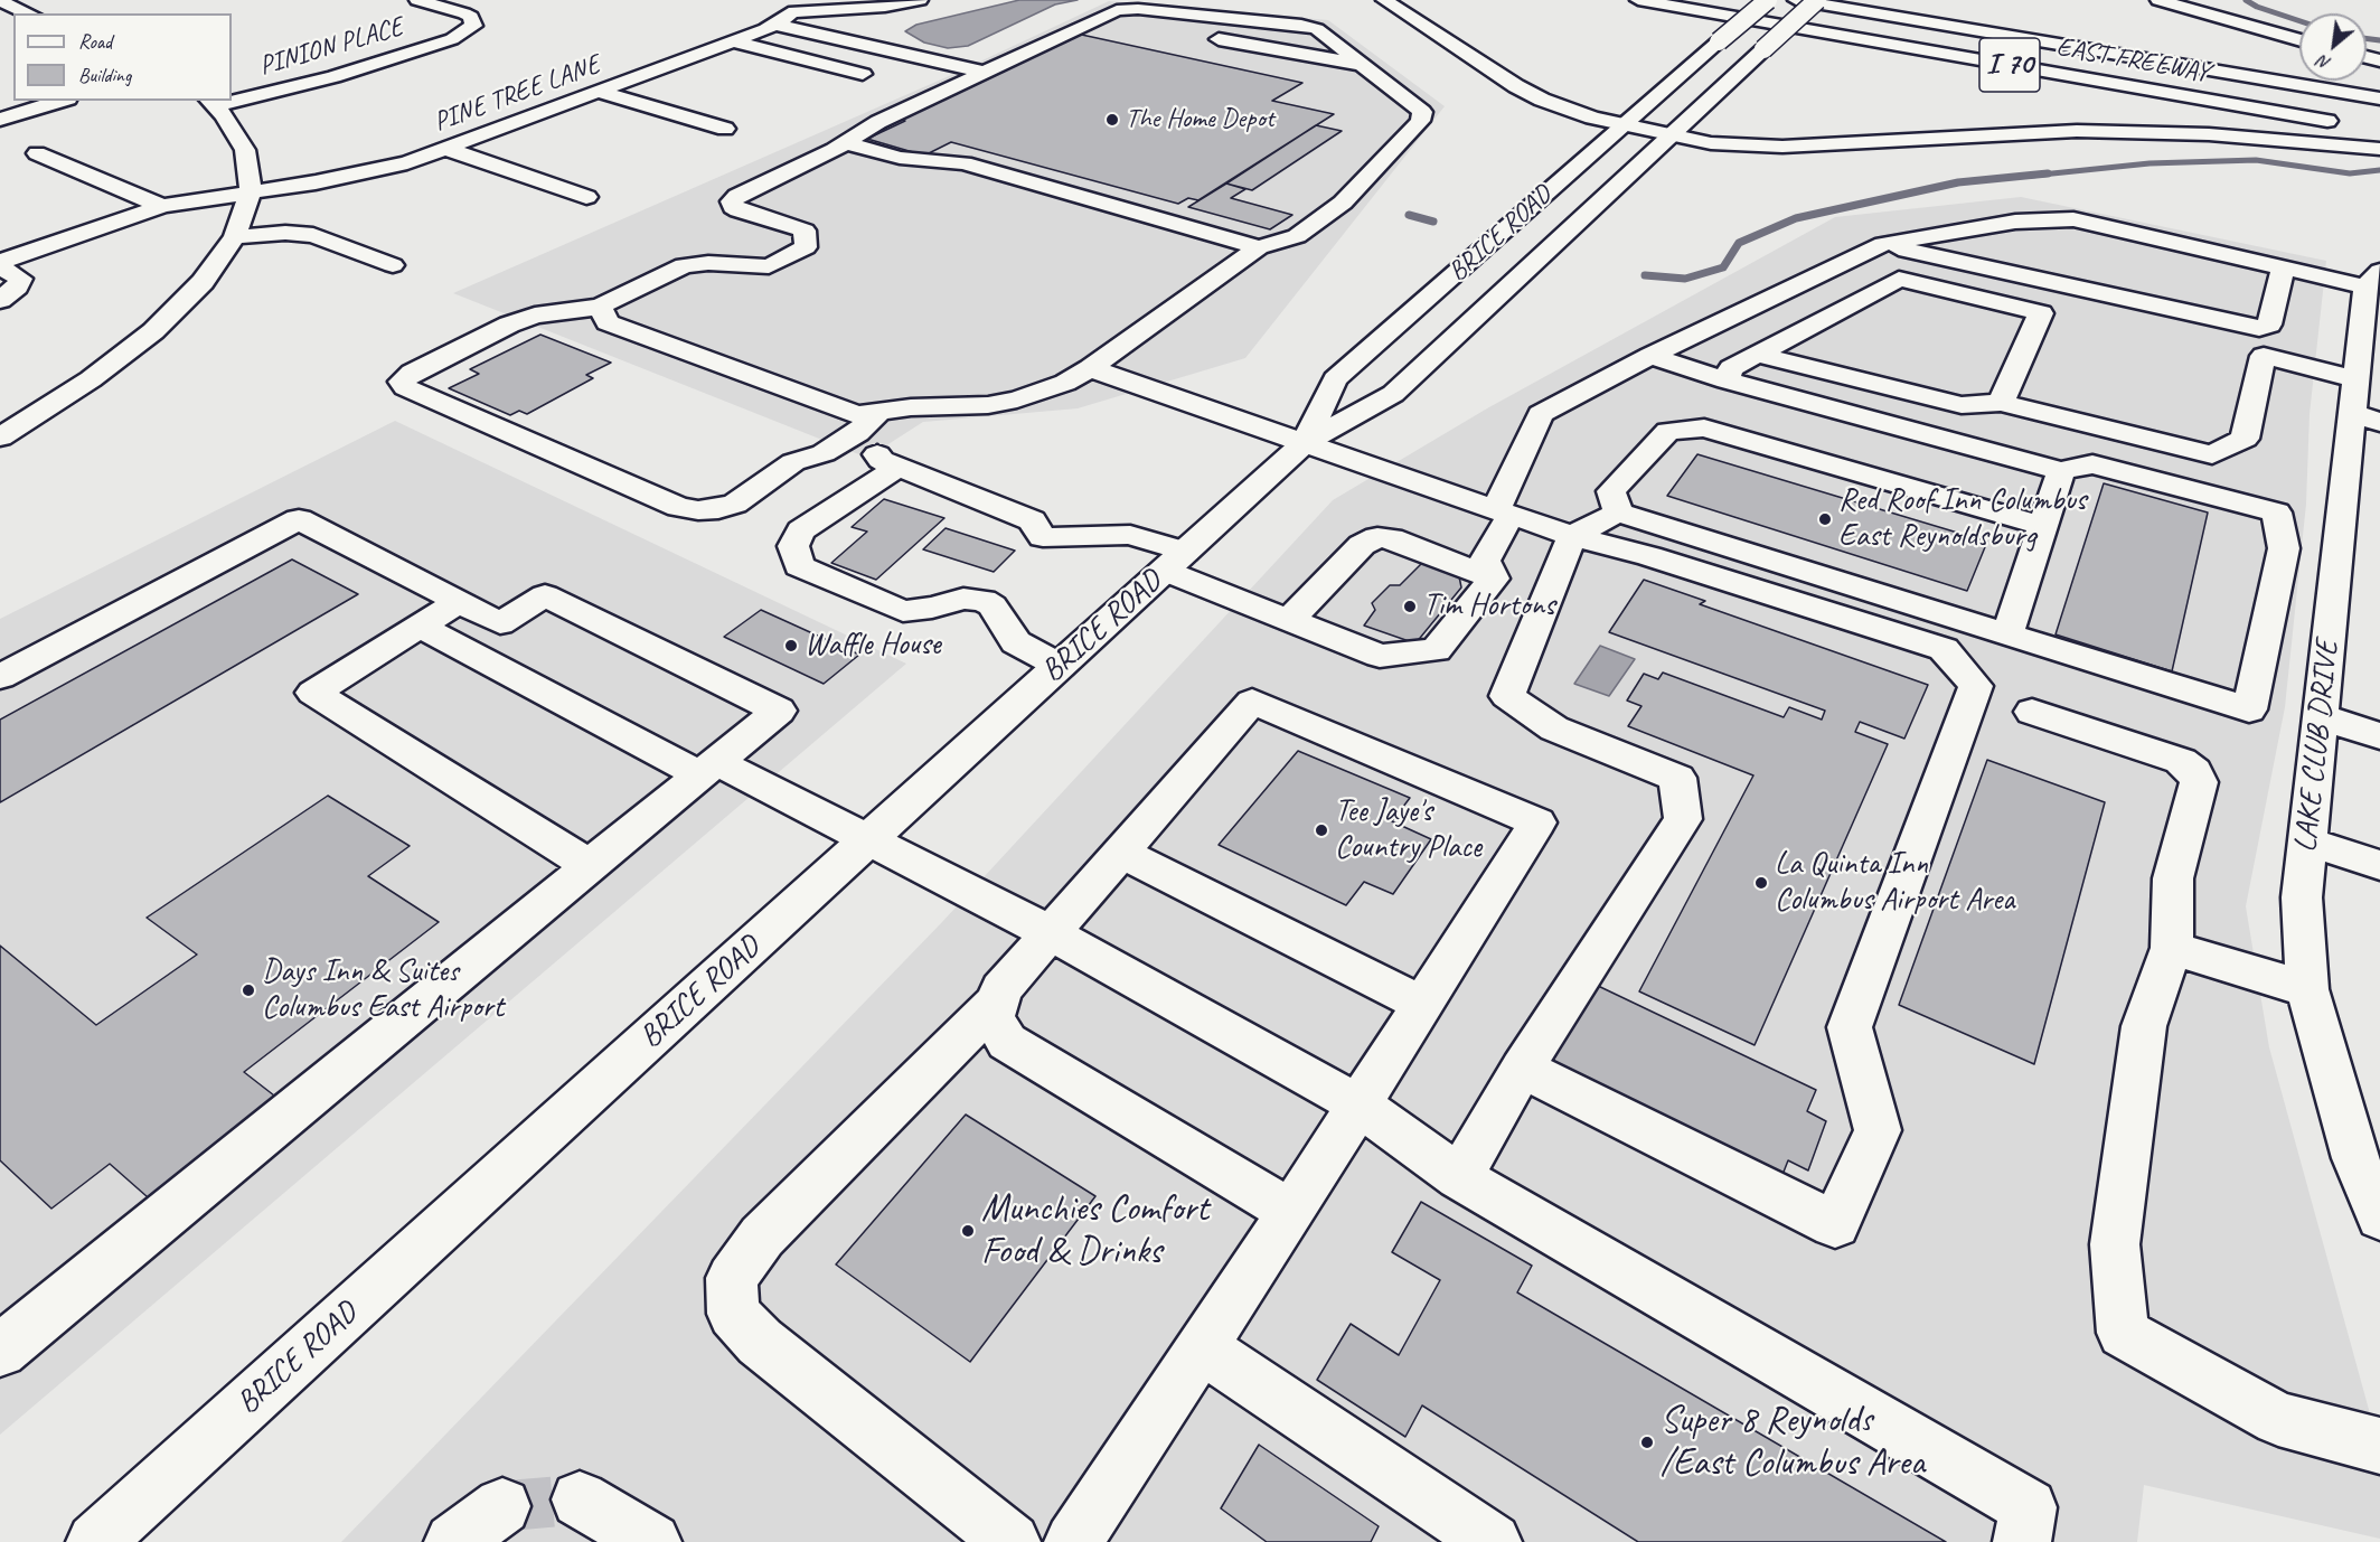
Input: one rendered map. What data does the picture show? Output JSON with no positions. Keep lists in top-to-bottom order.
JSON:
{
  "streets": {
    "main road": [
      "PINION PLACE",
      "EAST FREEWAY",
      "I 70",
      "PINE TREE LANE",
      "BRICE ROAD",
      "LAKE CLUB DRIVE"
    ]
  },
  "places": [
    "The Home Depot",
    "Red Roof Inn Columbus East Reynoldsburg",
    "Tim Hortons",
    "Waffle House",
    "Tee Jaye's Country Place",
    "La Quinta Inn Columbus Airport Area",
    "Days Inn & Suites Columbus East Airport",
    "Munchies Comfort Food & Drinks",
    "Super 8 Reynolds /East Columbus Area"
  ],
  "legend": ["Road", "Building"],
  "north": "bottom left"
}
